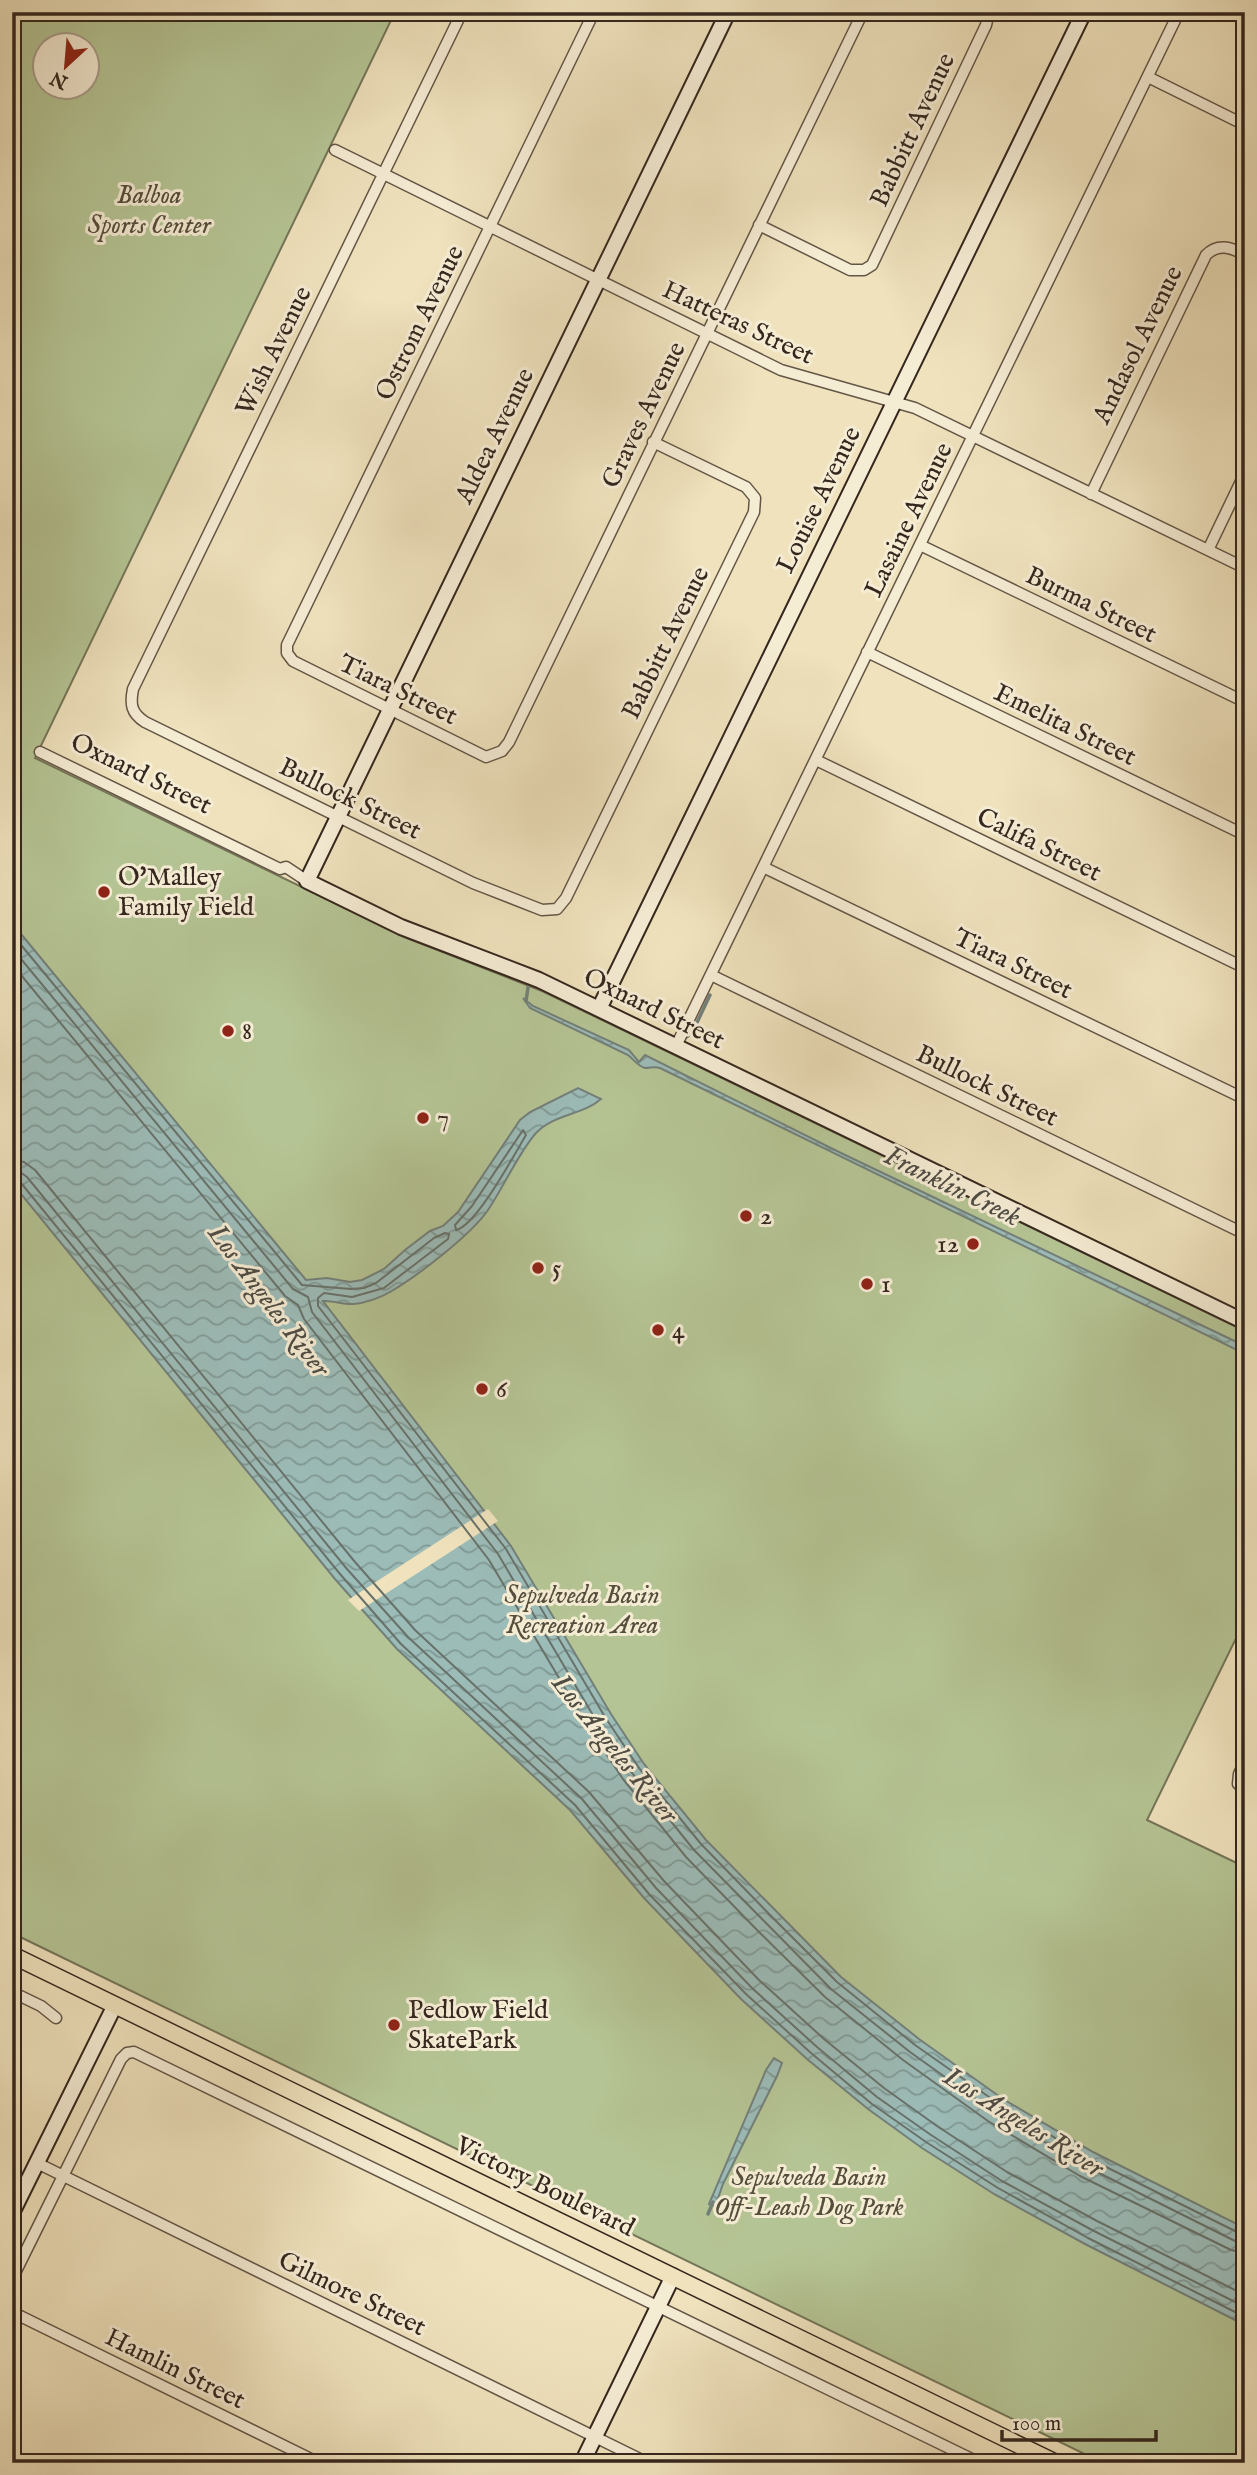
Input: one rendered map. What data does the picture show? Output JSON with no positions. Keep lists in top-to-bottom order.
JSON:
{
  "streets": {
    "main road": [
      "Aldea Avenue",
      "Louise Avenue",
      "Oxnard Street",
      "Victory Boulevard"
    ],
    "street": [
      "Babbitt Avenue",
      "Ostrom Avenue",
      "Hatteras Street",
      "Andasol Avenue",
      "Wish Avenue",
      "Graves Avenue",
      "Lasaine Avenue",
      "Burma Street",
      "Tiara Street",
      "Emelita Street",
      "Bullock Street",
      "Califa Street",
      "Gilmore Street",
      "Hamlin Street"
    ]
  },
  "crossings": [
    ["Babbitt Avenue", "Graves Avenue"],
    ["Babbitt Avenue", "Bullock Street"],
    ["Ostrom Avenue", "Hatteras Street"],
    ["Ostrom Avenue", "Tiara Street"],
    ["Hatteras Street", "Andasol Avenue"],
    ["Hatteras Street", "Wish Avenue"],
    ["Hatteras Street", "Graves Avenue"],
    ["Hatteras Street", "Aldea Avenue"],
    ["Hatteras Street", "Louise Avenue"],
    ["Hatteras Street", "Lasaine Avenue"],
    ["Wish Avenue", "Bullock Street"],
    ["Graves Avenue", "Tiara Street"],
    ["Aldea Avenue", "Tiara Street"],
    ["Aldea Avenue", "Oxnard Street"],
    ["Aldea Avenue", "Bullock Street"],
    ["Louise Avenue", "Oxnard Street"],
    ["Lasaine Avenue", "Burma Street"],
    ["Lasaine Avenue", "Tiara Street"],
    ["Lasaine Avenue", "Emelita Street"],
    ["Lasaine Avenue", "Oxnard Street"],
    ["Lasaine Avenue", "Bullock Street"],
    ["Lasaine Avenue", "Califa Street"]
  ],
  "water": ["Franklin Creek", "Los Angeles River"],
  "parks": ["Balboa Sports Center", "Sepulveda Basin Recreation Area", "Sepulveda Basin Off-Leash Dog Park"],
  "places": [
    "O'Malley Family Field",
    "8",
    "7",
    "2",
    "12",
    "5",
    "1",
    "4",
    "6",
    "Pedlow Field SkatePark"
  ],
  "scale_bar": "100 m",
  "north": "bottom left"
}
